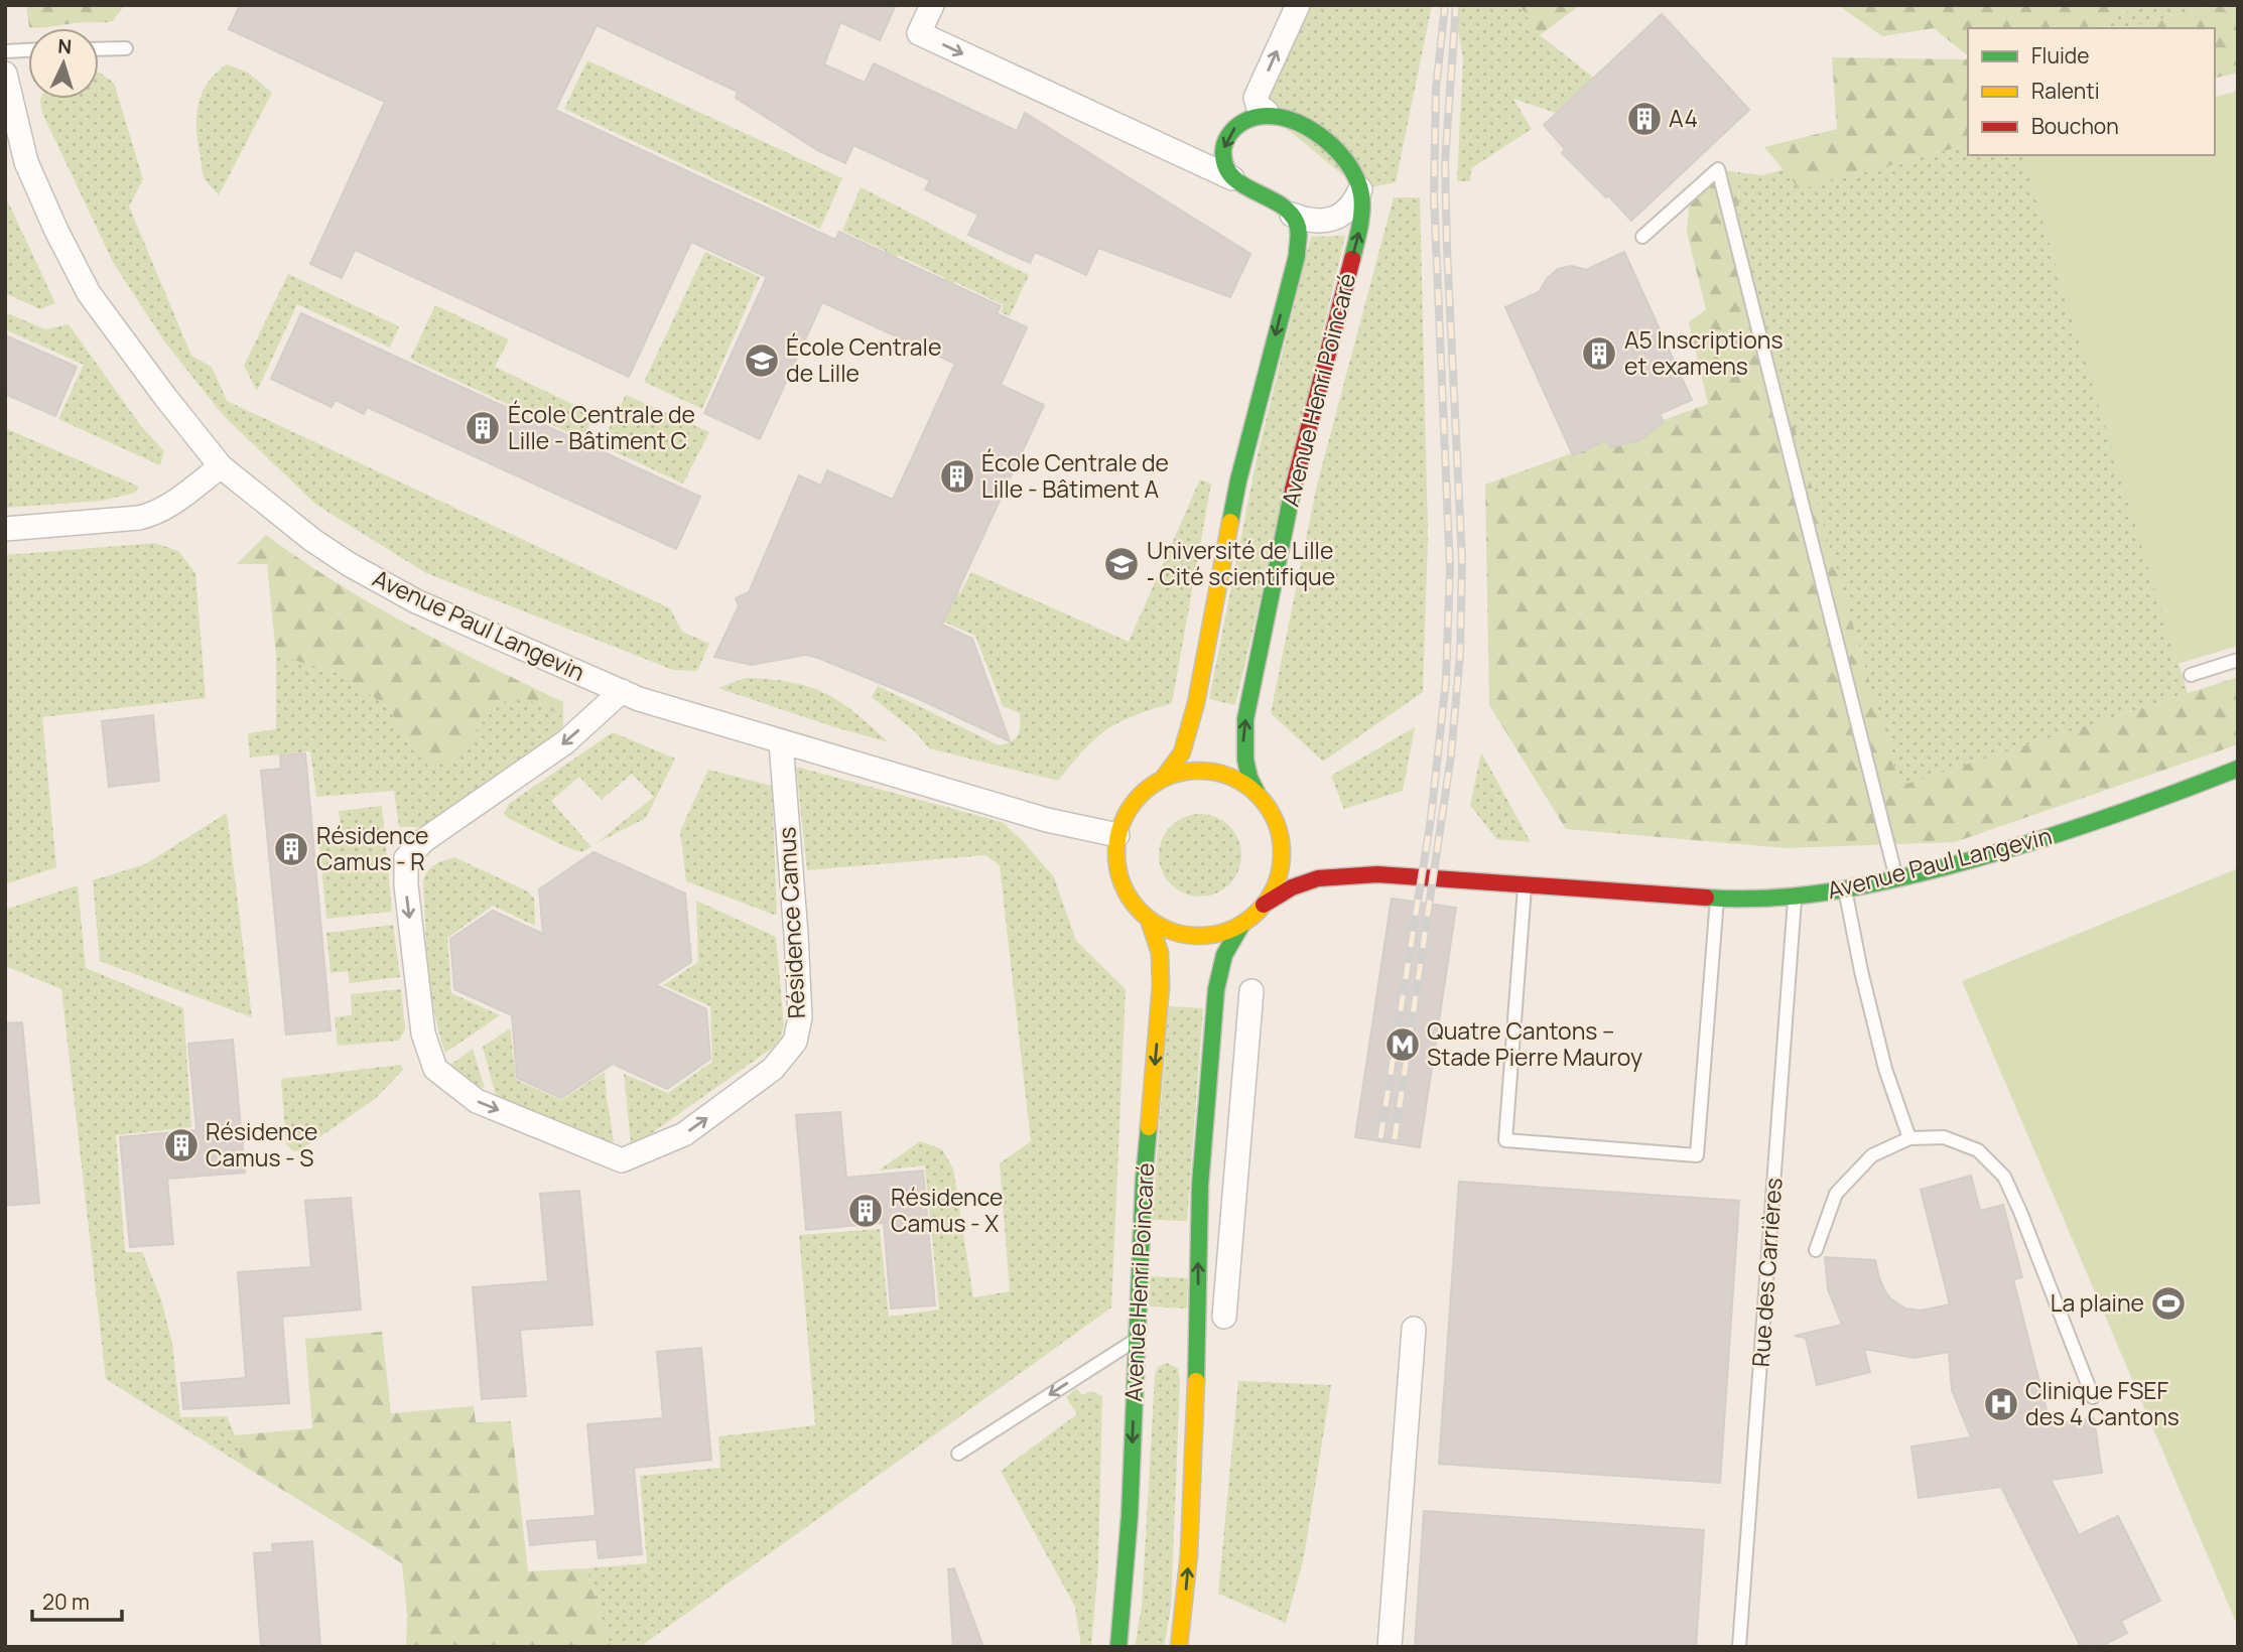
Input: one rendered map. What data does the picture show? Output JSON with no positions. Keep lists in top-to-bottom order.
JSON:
{
  "streets": {
    "street": ["Avenue Henri Poincaré", "Avenue Paul Langevin", "Résidence Camus"],
    "lane": ["Rue des Carrières"]
  },
  "crossings": [
    ["Avenue Henri Poincaré", "Avenue Paul Langevin"],
    ["Avenue Paul Langevin", "Résidence Camus"],
    ["Avenue Paul Langevin", "Rue des Carrières"]
  ],
  "places": {
    "building": [
      "A4",
      "A5 Inscriptions et examens",
      "École Centrale de Lille - Bâtiment C",
      "École Centrale de Lille - Bâtiment A",
      "Résidence Camus - R",
      "Résidence Camus - S",
      "Résidence Camus - X"
    ],
    "school or university": ["École Centrale de Lille", "Université de Lille ‐ Cité scientifique"],
    "metro station": ["Quatre Cantons – Stade Pierre Mauroy"],
    "sports": ["La plaine"],
    "hospital": ["Clinique FSEF des 4 Cantons"]
  },
  "legend": ["Fluide", "Ralenti", "Bouchon"],
  "scale_bar": "20 m",
  "north": "top"
}
